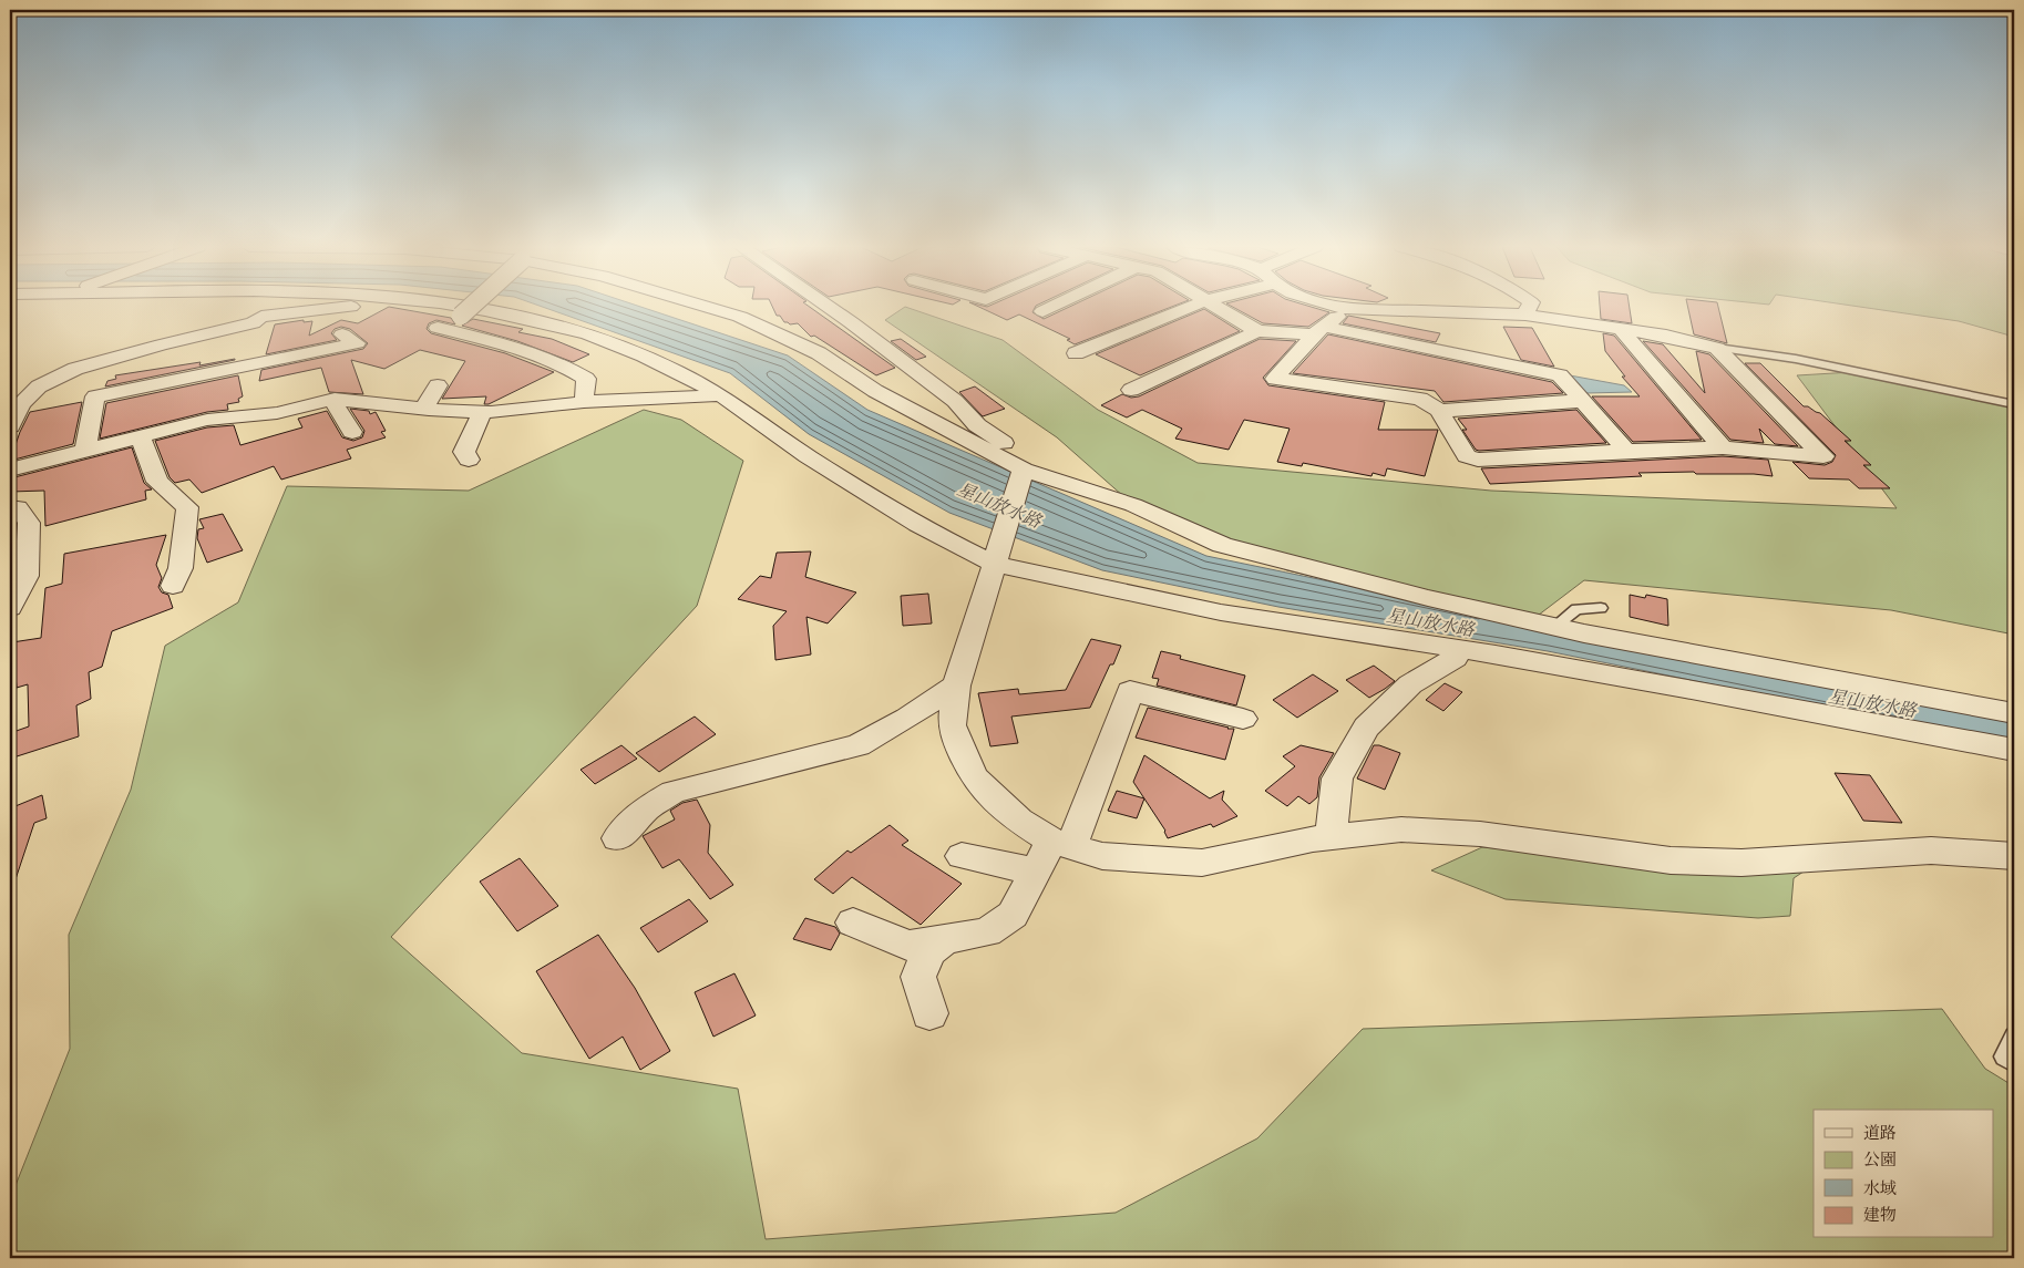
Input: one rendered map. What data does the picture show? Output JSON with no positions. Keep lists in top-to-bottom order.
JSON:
{
  "water": ["星山放水路"],
  "legend": [
    "道路",
    "公園",
    "水域",
    "建物"
  ]
}
